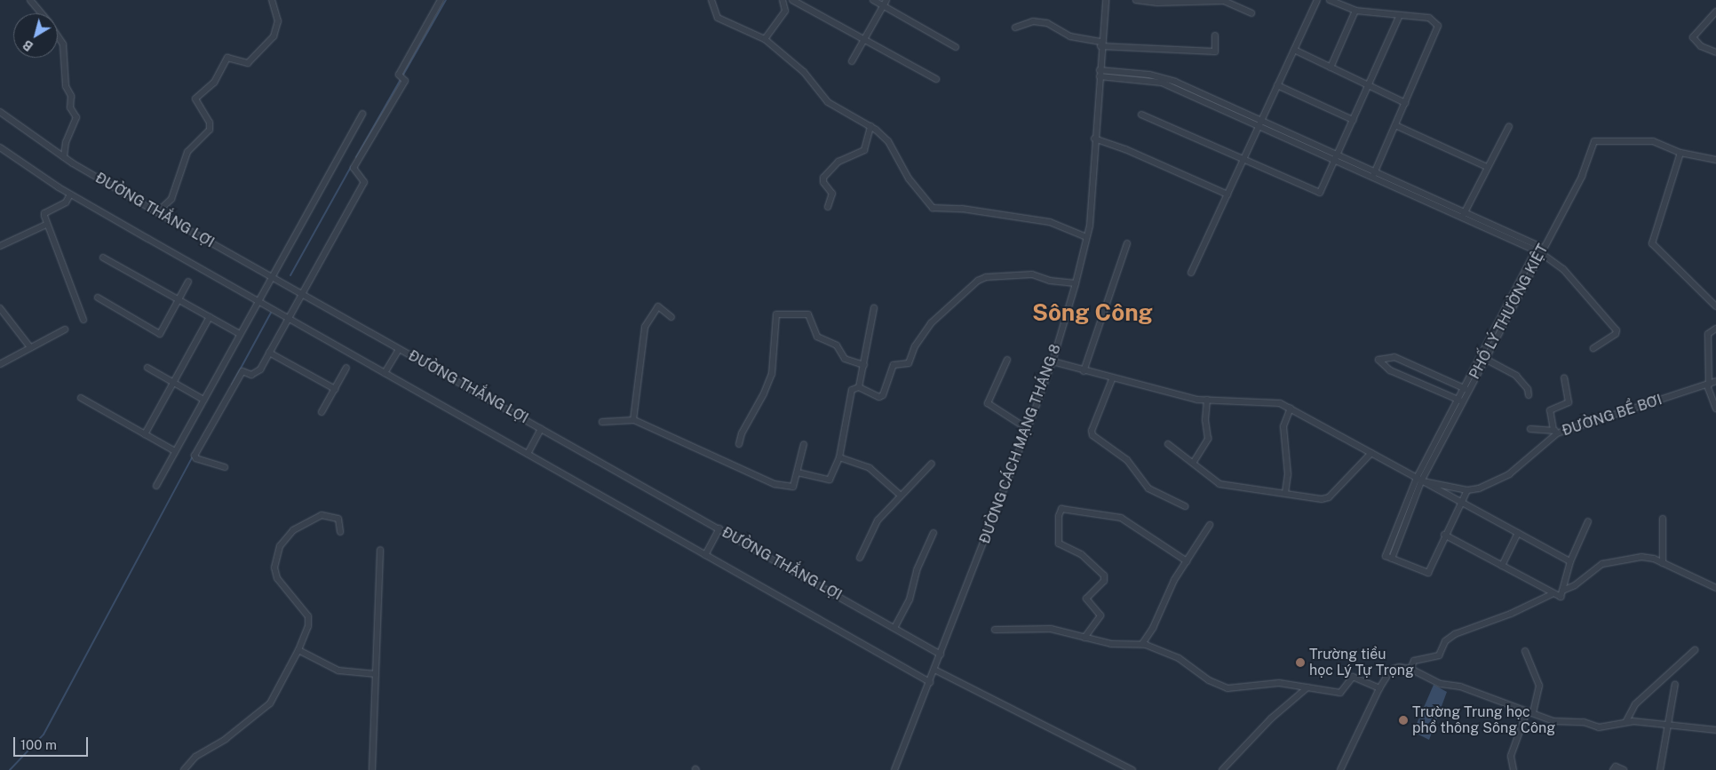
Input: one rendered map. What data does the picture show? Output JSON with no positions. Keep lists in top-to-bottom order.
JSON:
{
  "streets": {
    "street": [
      "ĐƯỜNG THẮNG LỢI",
      "PHỐ LÝ THƯỜNG KIỆT",
      "ĐƯỜNG BỂ BƠI",
      "ĐƯỜNG CÁCH MẠNG THÁNG 8"
    ]
  },
  "crossings": [
    ["ĐƯỜNG THẮNG LỢI", "ĐƯỜNG CÁCH MẠNG THÁNG 8"]
  ],
  "districts": ["Sông Công"],
  "places": ["Trường tiểu học Lý Tự Trọng", "Trường Trung học phổ thông Sông Công"],
  "scale_bar": "100 m",
  "north": "bottom left"
}
